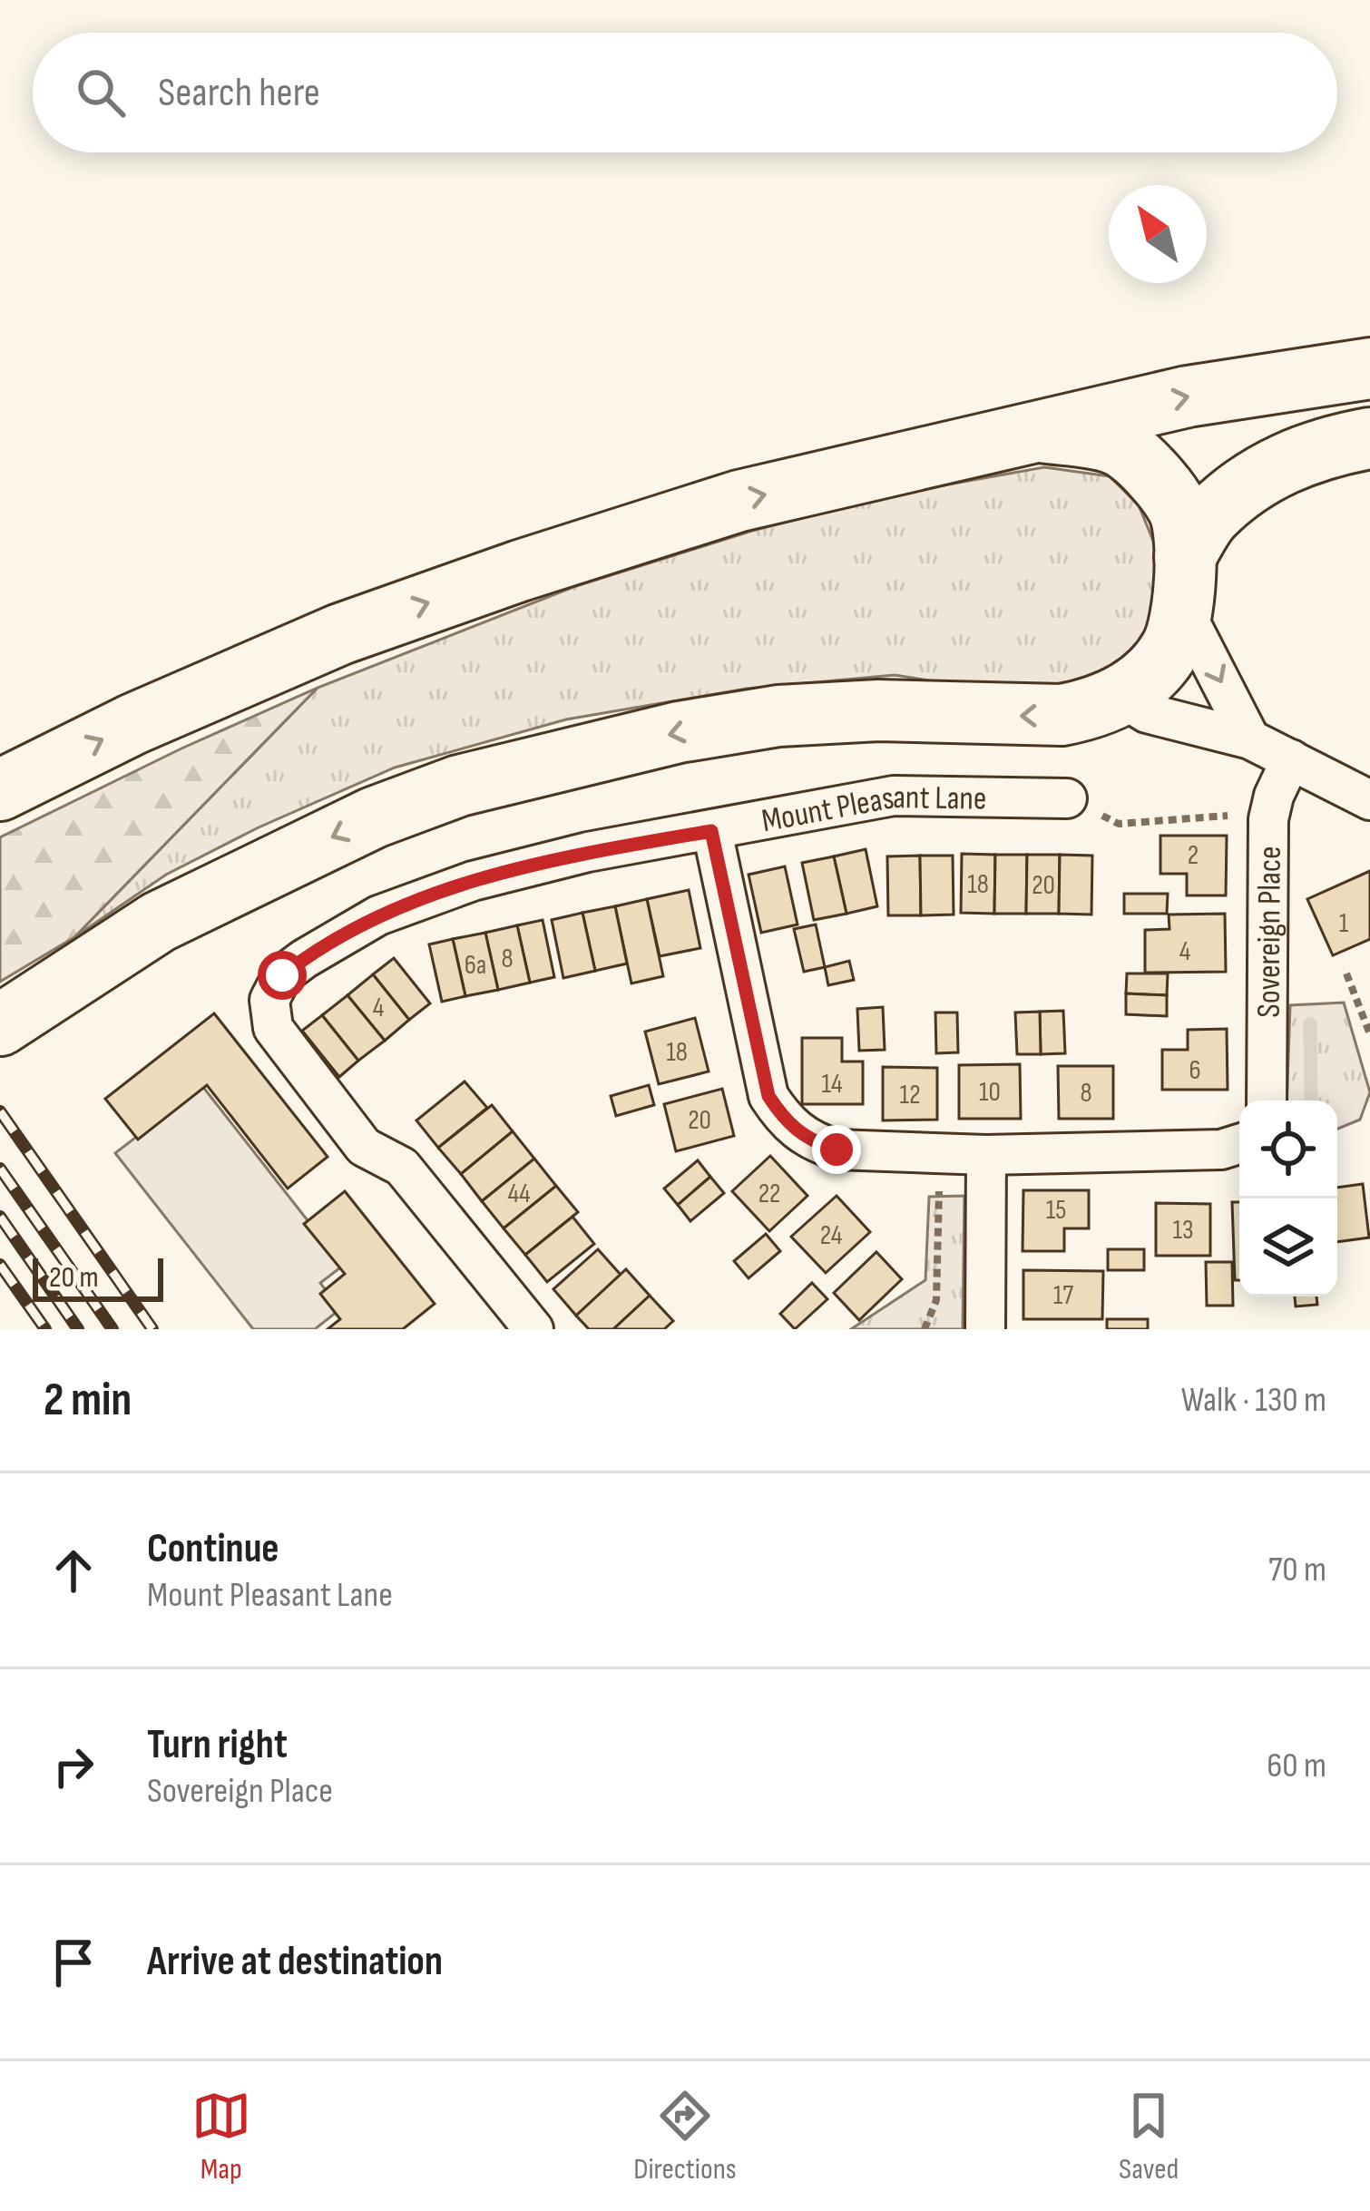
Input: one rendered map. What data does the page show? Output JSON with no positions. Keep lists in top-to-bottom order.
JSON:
{
  "streets": {
    "street": ["Mount Pleasant Lane", "Sovereign Place"]
  },
  "house_numbers": [
    "2",
    "18",
    "20",
    "1",
    "4",
    "8",
    "6a",
    "4",
    "18",
    "6",
    "14",
    "10",
    "8",
    "12",
    "20",
    "44",
    "22",
    "15",
    "13",
    "24",
    "17"
  ],
  "scale_bar": "20 m",
  "north": "top left",
  "page": {
    "search": "Search here",
    "scale": "20 m",
    "heading": ["2 min", "Walk · 130 m"],
    "list": [
      ["Continue", "Mount Pleasant Lane", "70 m"],
      ["Turn right", "Sovereign Place", "60 m"],
      "Arrive at destination"
    ],
    "nav": ["Map", "Directions", "Saved"]
  }
}
